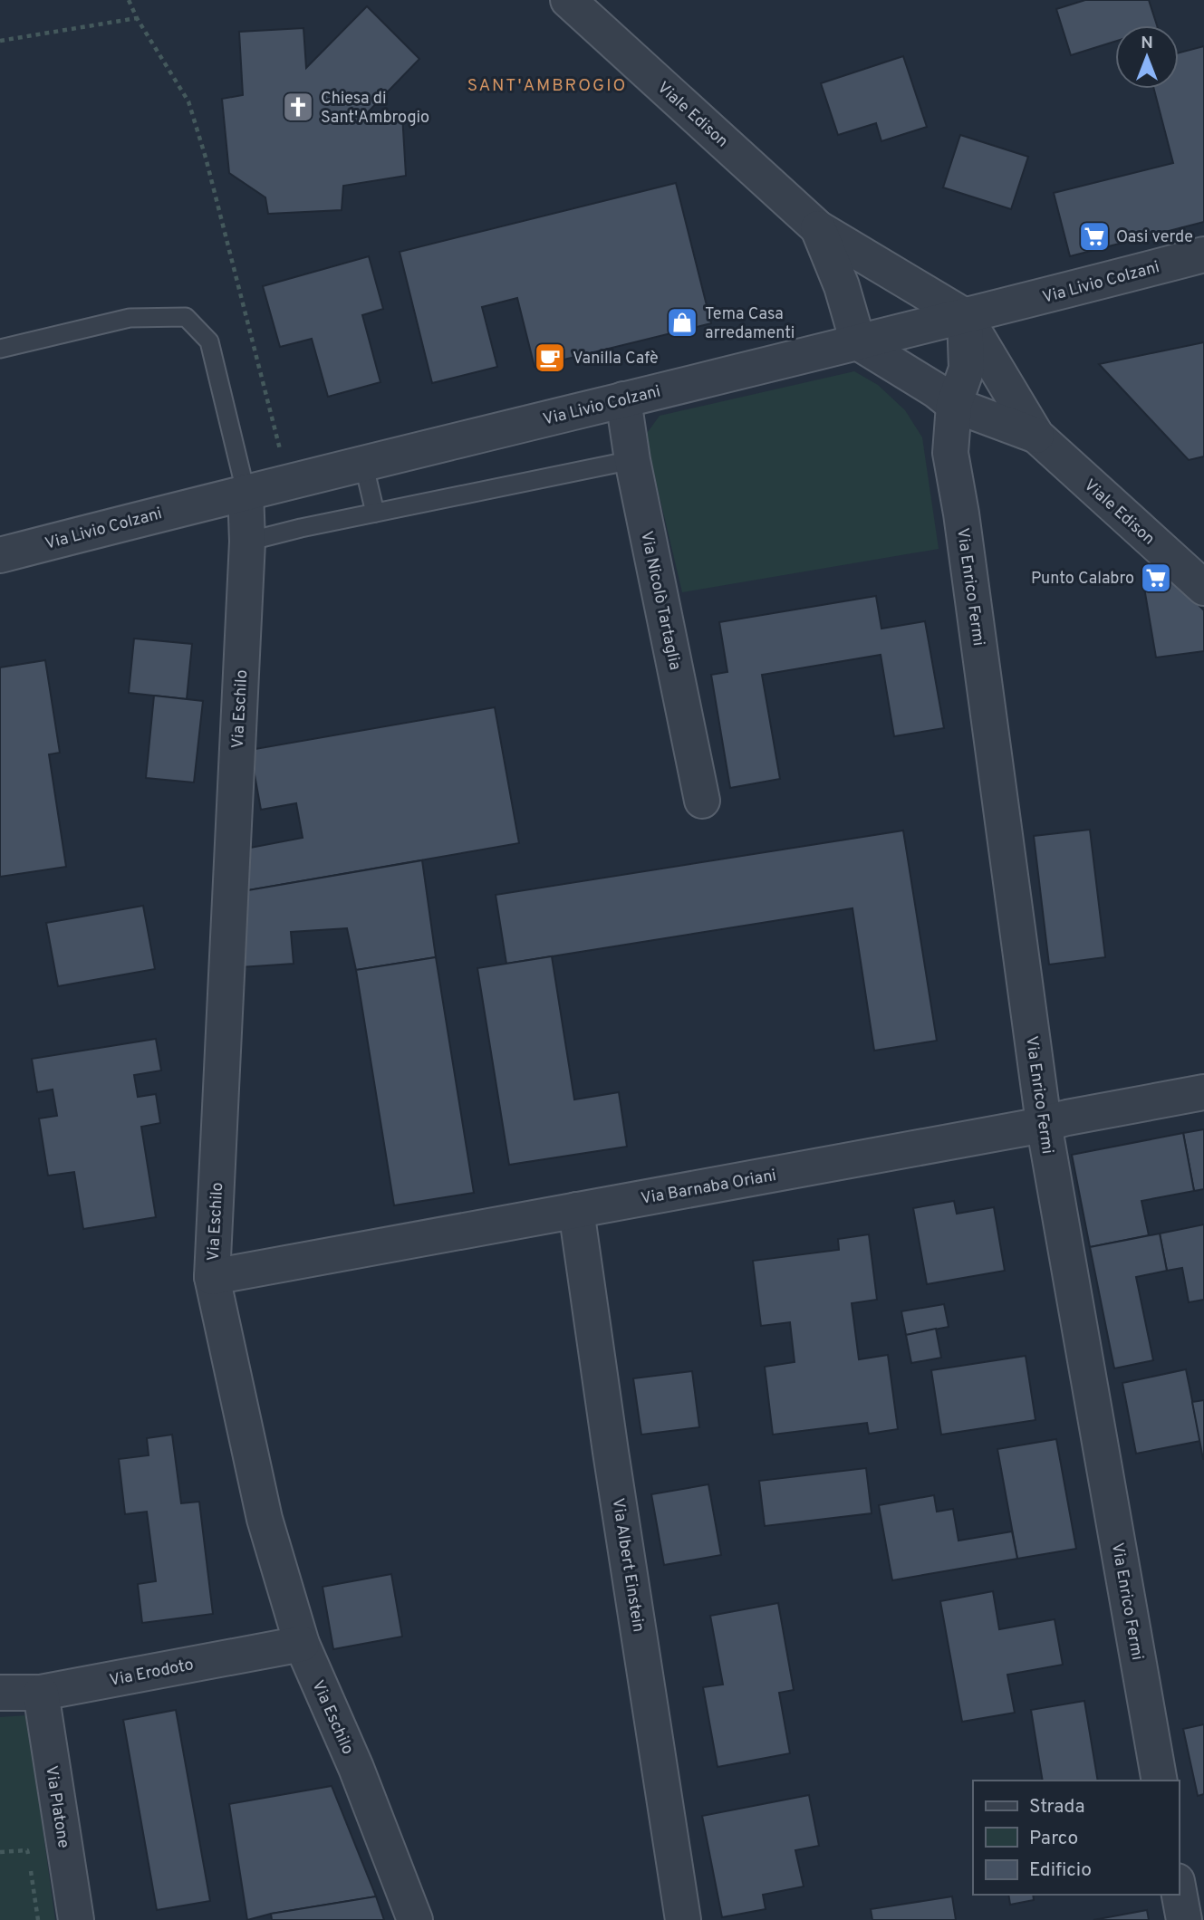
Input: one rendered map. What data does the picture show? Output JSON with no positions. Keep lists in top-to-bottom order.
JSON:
{
  "streets": {
    "street": [
      "Viale Edison",
      "Via Livio Colzani",
      "Via Enrico Fermi",
      "Via Nicolò Tartaglia",
      "Via Eschilo",
      "Via Barnaba Oriani",
      "Via Albert Einstein",
      "Via Erodoto",
      "Via Platone"
    ]
  },
  "crossings": [
    ["Viale Edison", "Via Livio Colzani"],
    ["Viale Edison", "Via Enrico Fermi"],
    ["Via Livio Colzani", "Via Enrico Fermi"],
    ["Via Livio Colzani", "Via Nicolò Tartaglia"],
    ["Via Livio Colzani", "Via Eschilo"],
    ["Via Enrico Fermi", "Via Barnaba Oriani"],
    ["Via Eschilo", "Via Barnaba Oriani"],
    ["Via Eschilo", "Via Erodoto"],
    ["Via Barnaba Oriani", "Via Albert Einstein"],
    ["Via Erodoto", "Via Platone"]
  ],
  "districts": ["SANT'AMBROGIO"],
  "places": {
    "church": ["Chiesa di Sant'Ambrogio"],
    "supermarket": ["Oasi verde", "Punto Calabro"],
    "shop": ["Tema Casa arredamenti"],
    "cafe": ["Vanilla Cafè"]
  },
  "legend": ["Strada", "Parco", "Edificio"],
  "north": "top"
}
